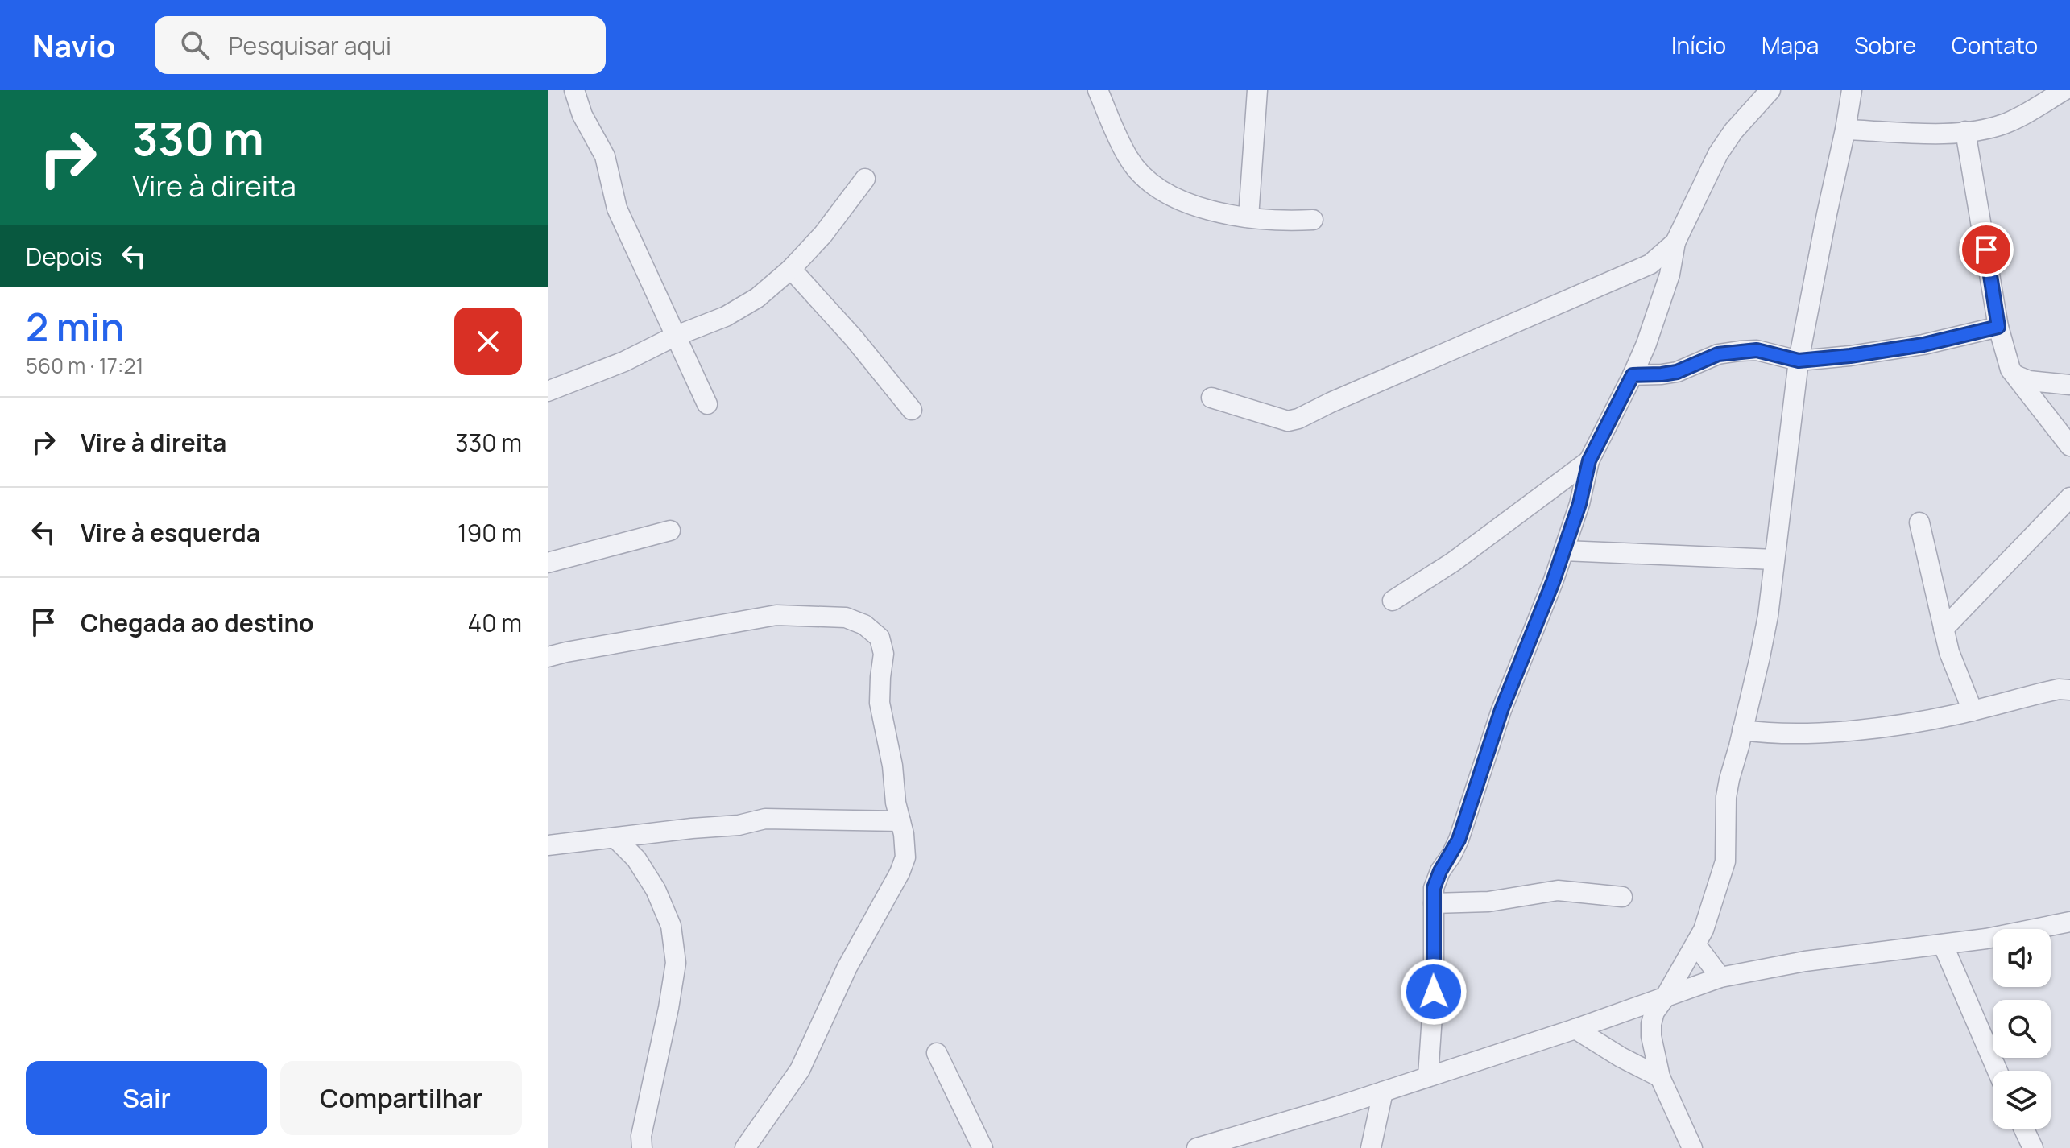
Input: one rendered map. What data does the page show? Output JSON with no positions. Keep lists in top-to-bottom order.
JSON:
{
  "page": {
    "header": "Navio",
    "search": "Pesquisar aqui",
    "nav": [
      "Início",
      "Mapa",
      "Sobre",
      "Contato"
    ],
    "turn": ["330 m", "Vire à direita"],
    "then": "Depois",
    "heading": ["2 min", "560 m · 17:21"],
    "list": [
      {
        "name": "Vire à direita",
        "value": "330 m"
      },
      {
        "name": "Vire à esquerda",
        "value": "190 m"
      },
      {
        "name": "Chegada ao destino",
        "value": "40 m"
      }
    ],
    "buttons": ["Sair", "Compartilhar"]
  }
}
